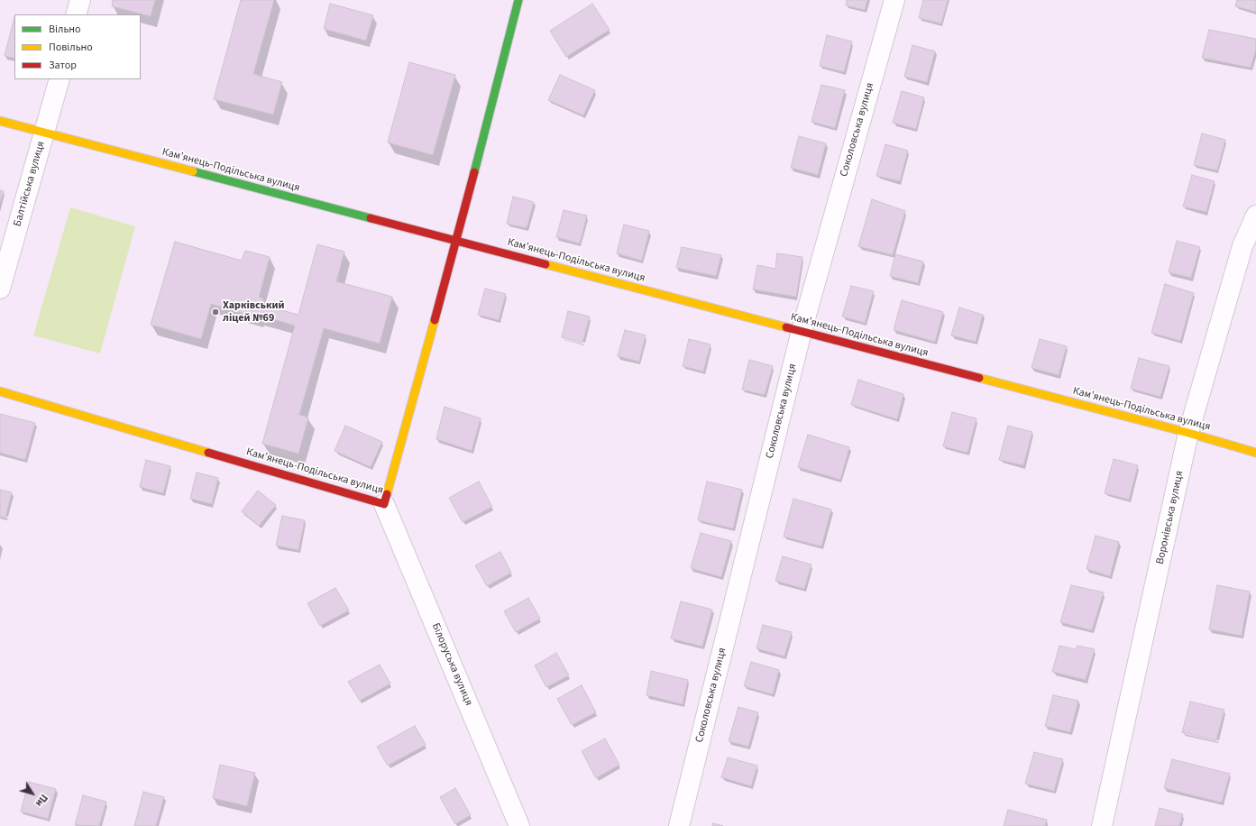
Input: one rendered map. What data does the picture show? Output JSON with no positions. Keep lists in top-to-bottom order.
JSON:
{
  "streets": {
    "street": [
      "Соколовська вулиця",
      "Кам’янець-Подільська вулиця",
      "Балтійська вулиця",
      "Воронівська вулиця",
      "Білоруська вулиця"
    ]
  },
  "crossings": [
    ["Соколовська вулиця", "Кам’янець-Подільська вулиця"],
    ["Кам’янець-Подільська вулиця", "Балтійська вулиця"],
    ["Кам’янець-Подільська вулиця", "Воронівська вулиця"],
    ["Кам’янець-Подільська вулиця", "Білоруська вулиця"]
  ],
  "places": ["Харківський ліцей №69"],
  "legend": ["Вільно", "Повільно", "Затор"],
  "north": "bottom right"
}
